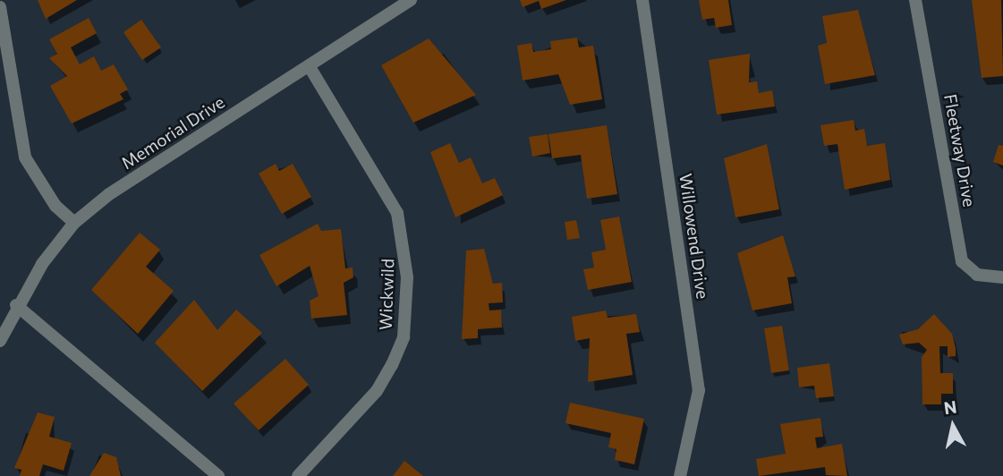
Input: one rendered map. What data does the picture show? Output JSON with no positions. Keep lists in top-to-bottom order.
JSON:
{
  "streets": {
    "street": [
      "Memorial Drive",
      "Fleetway Drive",
      "Willowend Drive",
      "Wickwild"
    ]
  },
  "crossings": [
    ["Memorial Drive", "Wickwild"]
  ],
  "north": "top"
}
